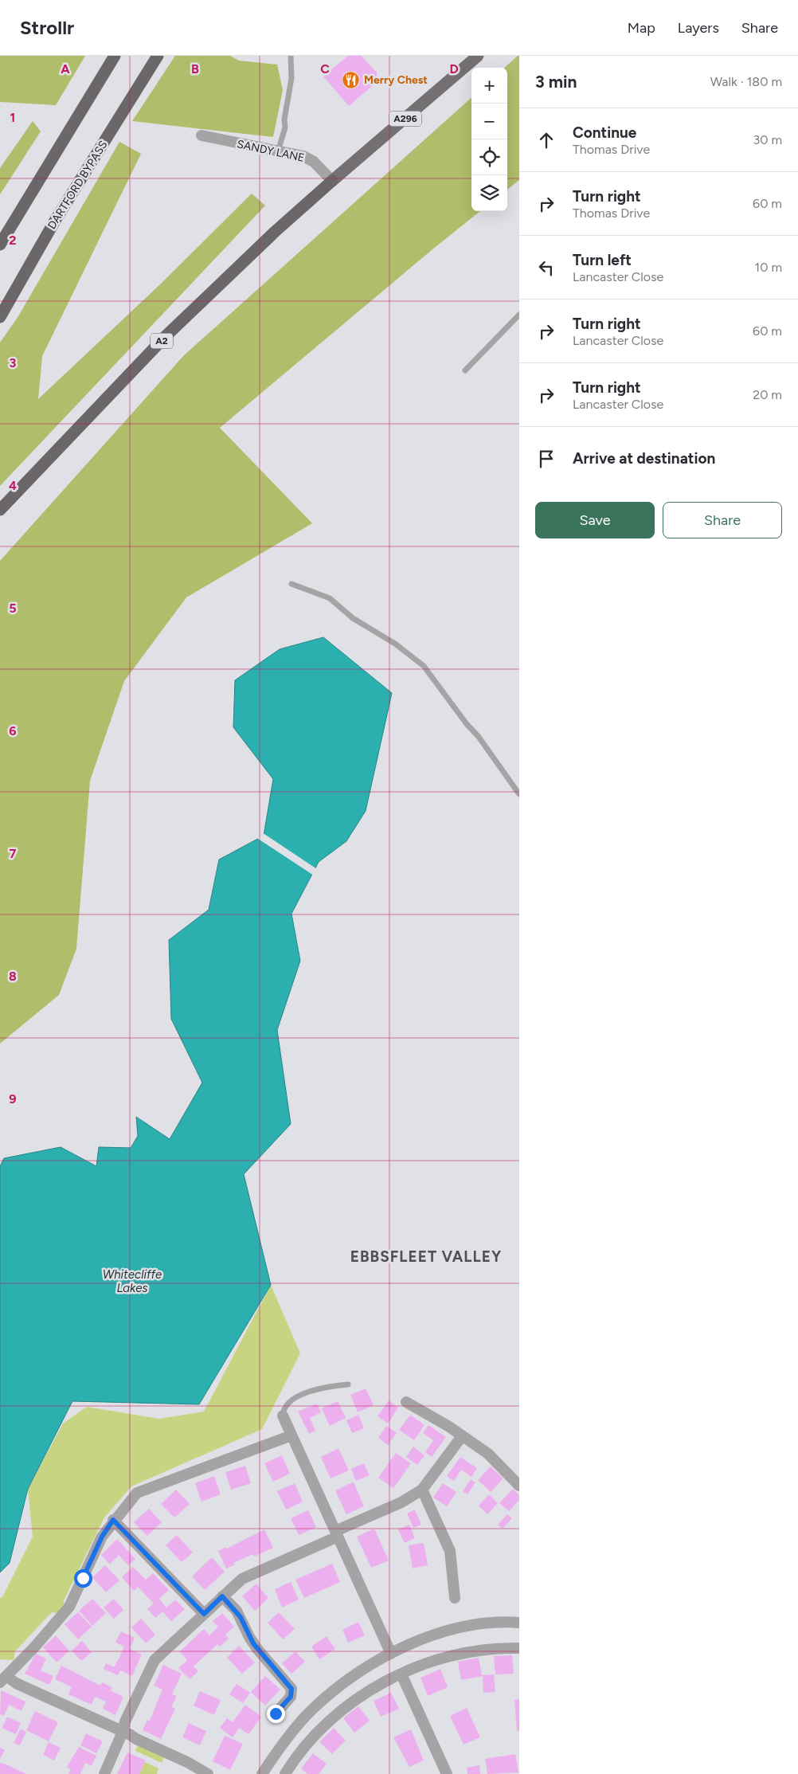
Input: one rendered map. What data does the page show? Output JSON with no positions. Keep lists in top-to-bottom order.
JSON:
{
  "streets": {
    "highway": ["DARTFORD BYPASS", "A2"],
    "main road": ["A296"],
    "street": ["SANDY LANE"]
  },
  "crossings": [
    ["A296", "SANDY LANE"],
    ["A296", "A2"],
    ["SANDY LANE", "A2"]
  ],
  "districts": ["EBBSFLEET VALLEY"],
  "water": ["Whitecliffe Lakes"],
  "places": {
    "restaurant": ["Merry Chest"]
  },
  "page": {
    "header": "Strollr",
    "nav": ["Map", "Layers", "Share"],
    "heading": ["3 min", "Walk · 180 m"],
    "map_buttons": ["+", "−"],
    "list": [
      ["Continue", "Thomas Drive", "30 m"],
      ["Turn right", "Thomas Drive", "60 m"],
      ["Turn left", "Lancaster Close", "10 m"],
      ["Turn right", "Lancaster Close", "60 m"],
      ["Turn right", "Lancaster Close", "20 m"],
      "Arrive at destination"
    ],
    "buttons": ["Save", "Share"]
  },
  "grid": {
    "columns": [
      "A",
      "B",
      "C",
      "D"
    ],
    "rows": [
      "1",
      "2",
      "3",
      "4",
      "5",
      "6",
      "7",
      "8",
      "9"
    ]
  }
}
